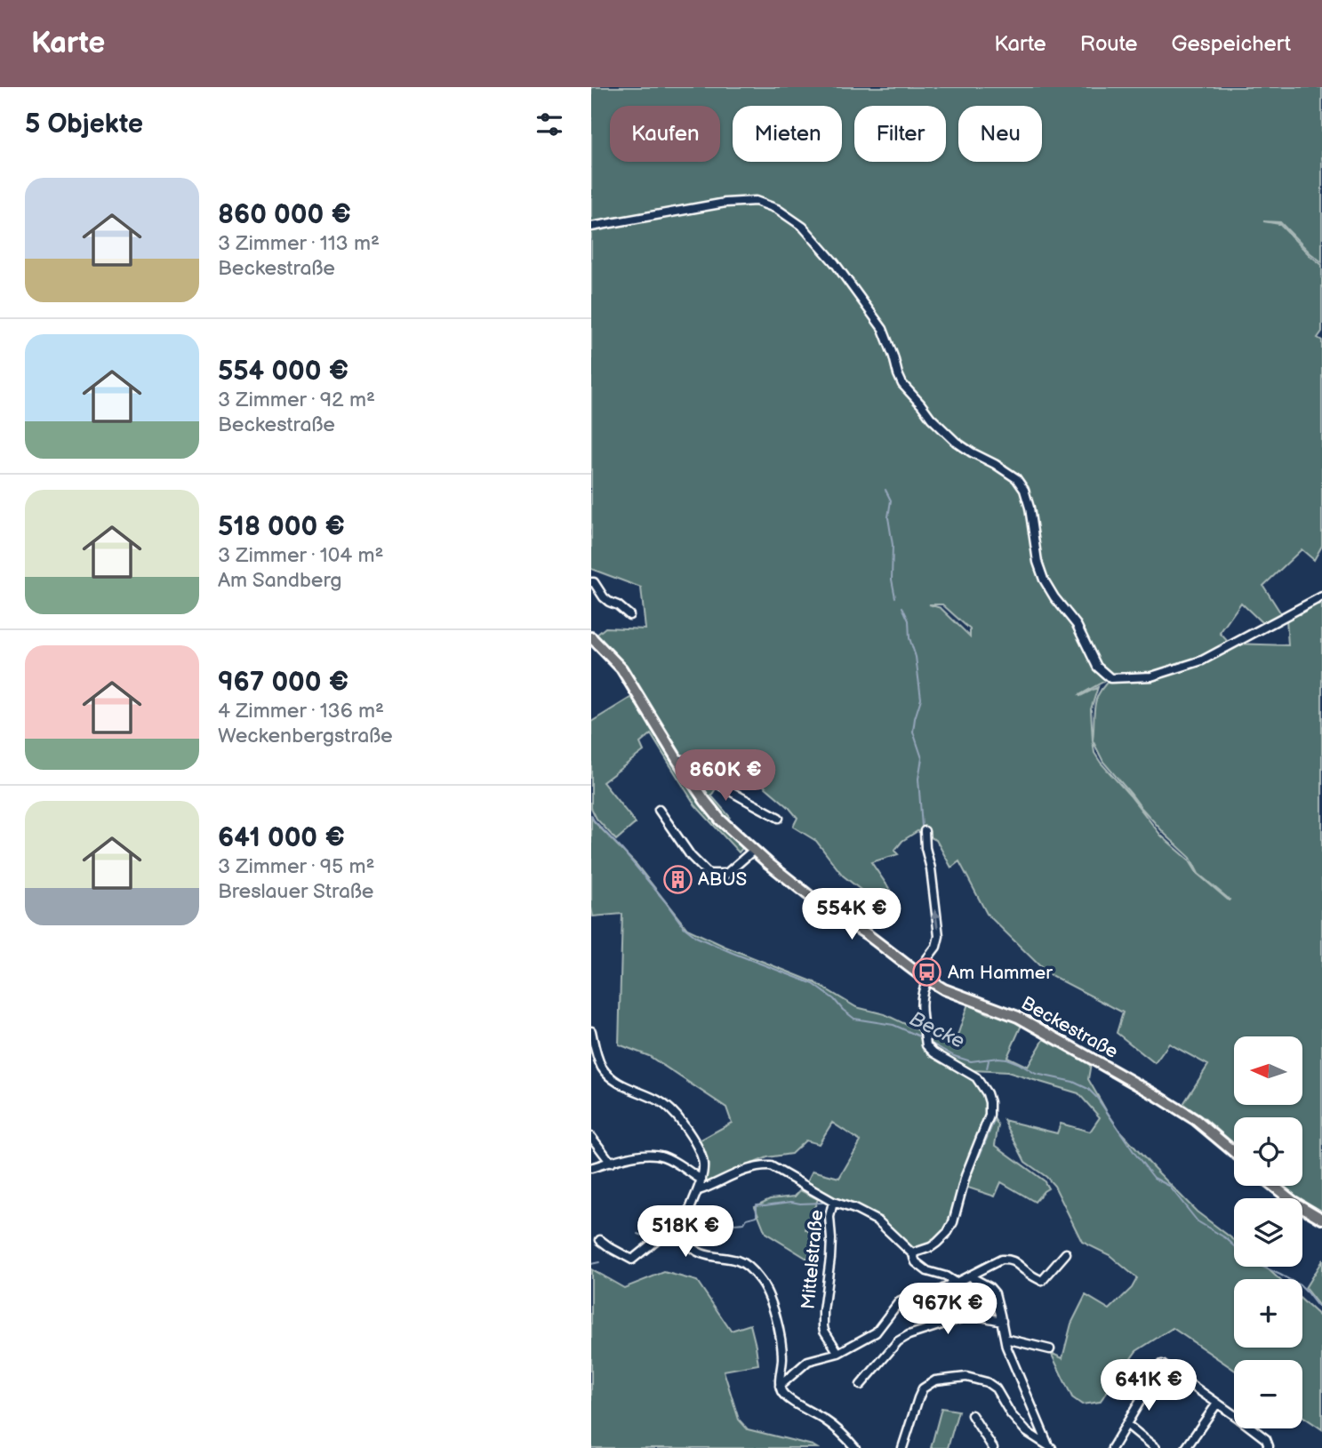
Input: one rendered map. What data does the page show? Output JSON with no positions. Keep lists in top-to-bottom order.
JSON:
{
  "streets": {
    "main road": ["Beckestraße"],
    "street": ["Mittelstraße"]
  },
  "water": ["Becke"],
  "places": {
    "building": ["ABUS"],
    "bus stop": ["Am Hammer"]
  },
  "north": "left",
  "page": {
    "header": "Karte",
    "nav": ["Karte", "Route", "Gespeichert"],
    "heading": "5 Objekte",
    "chip": [
      "Kaufen",
      "Mieten",
      "Filter",
      "Neu"
    ],
    "list": [
      {
        "name": "860 000 €",
        "note": "3 Zimmer · 113 m² · Beckestraße"
      },
      {
        "name": "554 000 €",
        "note": "3 Zimmer · 92 m² · Beckestraße"
      },
      {
        "name": "518 000 €",
        "note": "3 Zimmer · 104 m² · Am Sandberg"
      },
      {
        "name": "967 000 €",
        "note": "4 Zimmer · 136 m² · Weckenbergstraße"
      },
      {
        "name": "641 000 €",
        "note": "3 Zimmer · 95 m² · Breslauer Straße"
      }
    ],
    "price": [
      "860K €",
      "554K €",
      "518K €",
      "967K €",
      "641K €"
    ],
    "map_buttons": ["+", "−"]
  }
}
